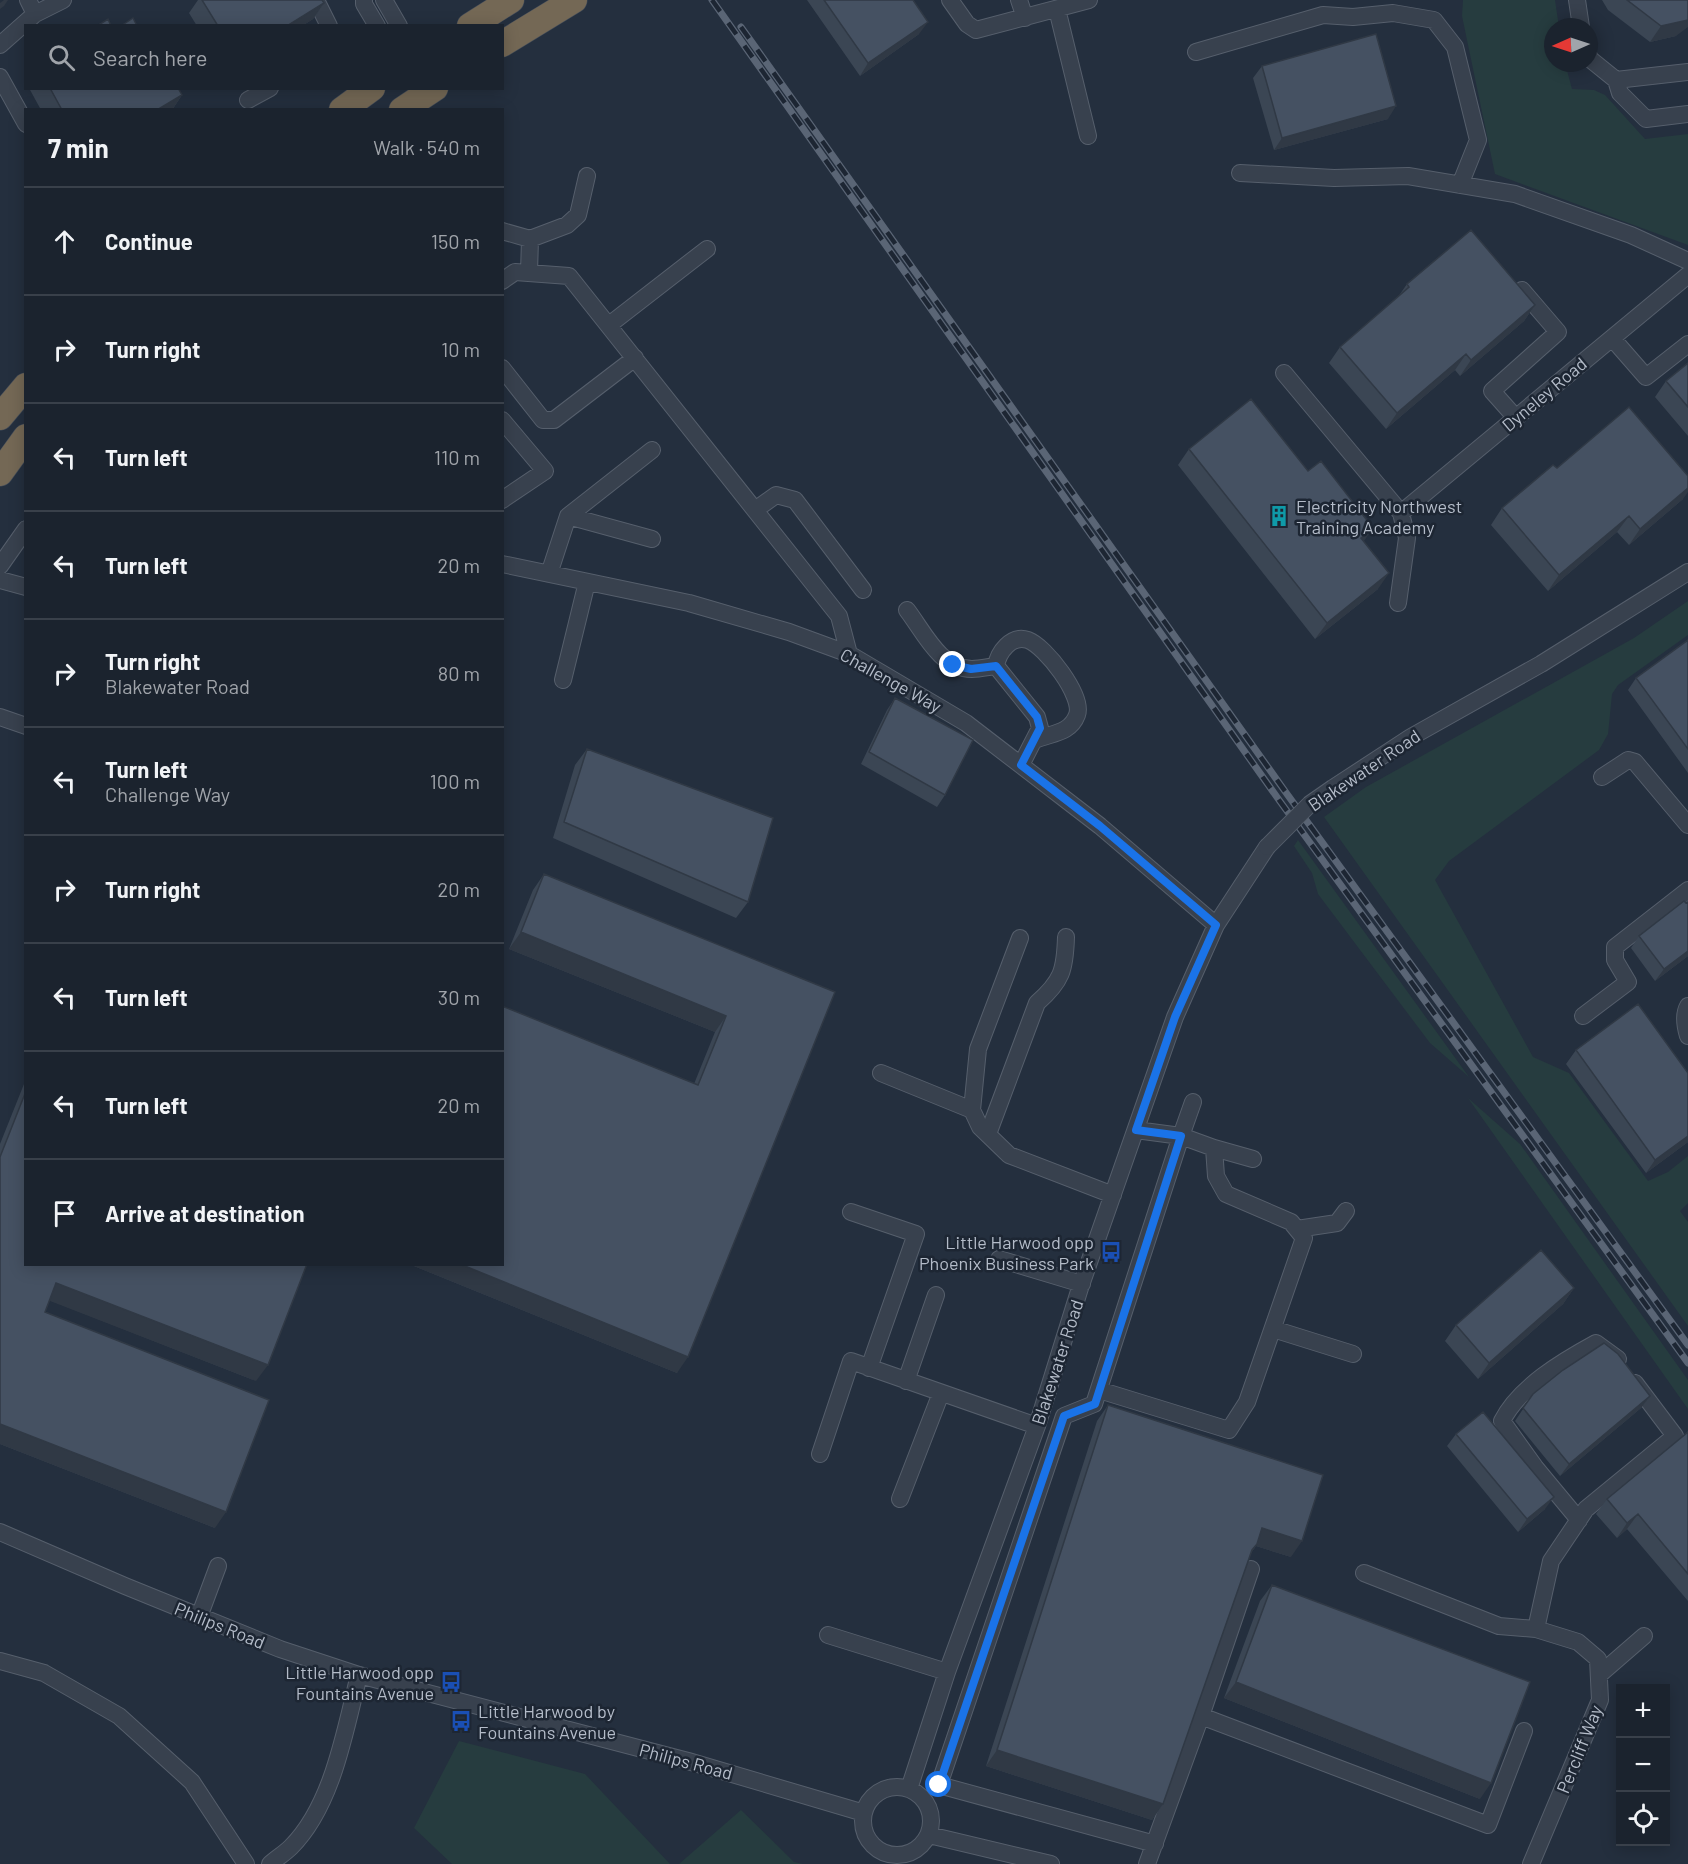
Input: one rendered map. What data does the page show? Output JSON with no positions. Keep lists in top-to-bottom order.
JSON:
{
  "streets": {
    "street": [
      "Dyneley Road",
      "Challenge Way",
      "Blakewater Road",
      "Philips Road",
      "Percliff Way"
    ]
  },
  "crossings": [
    ["Challenge Way", "Blakewater Road"],
    ["Blakewater Road", "Philips Road"]
  ],
  "places": {
    "building": ["Electricity Northwest Training Academy"],
    "bus stop": ["Little Harwood opp Phoenix Business Park", "Little Harwood opp Fountains Avenue", "Little Harwood by Fountains Avenue"]
  },
  "north": "left",
  "page": {
    "search": "Search here",
    "heading": ["7 min", "Walk · 540 m"],
    "list": [
      ["Continue", "150 m"],
      ["Turn right", "10 m"],
      ["Turn left", "110 m"],
      ["Turn left", "20 m"],
      ["Turn right", "Blakewater Road", "80 m"],
      ["Turn left", "Challenge Way", "100 m"],
      ["Turn right", "20 m"],
      ["Turn left", "30 m"],
      ["Turn left", "20 m"],
      "Arrive at destination"
    ],
    "map_buttons": ["+", "−"]
  }
}
